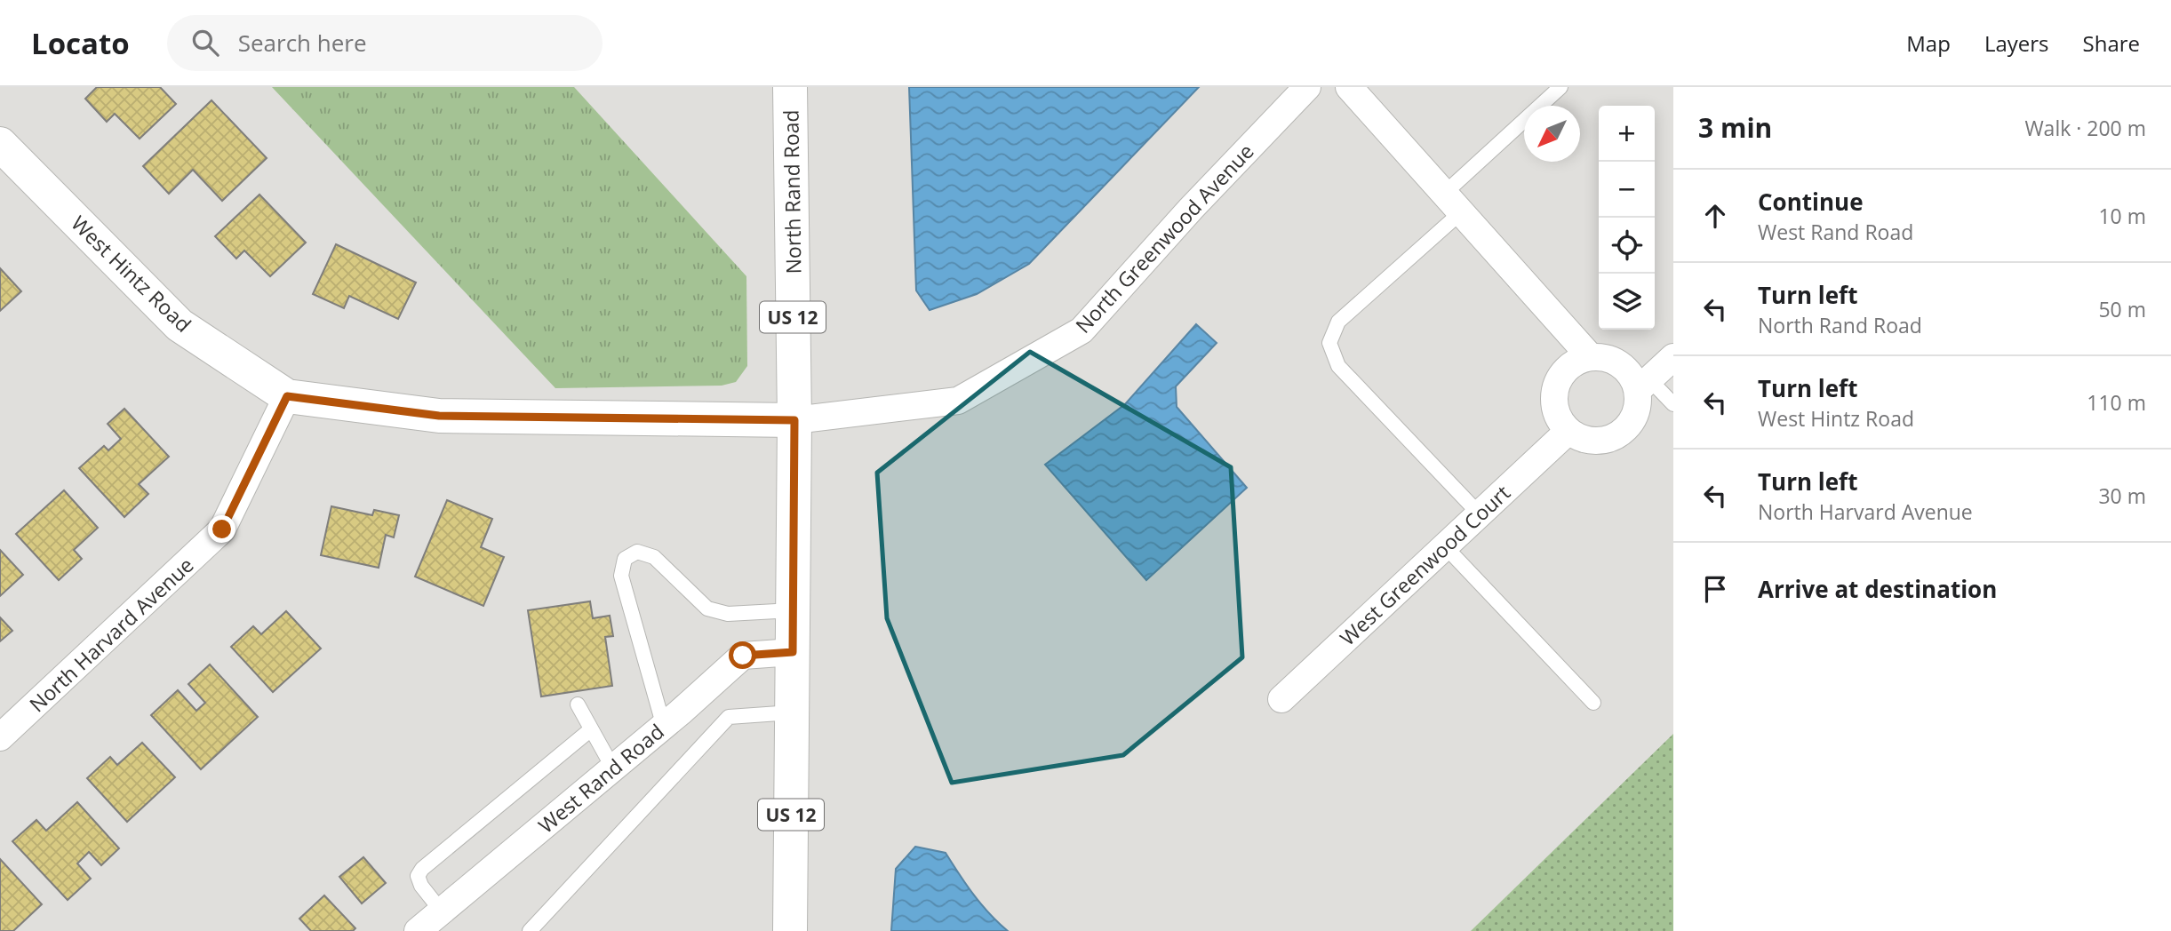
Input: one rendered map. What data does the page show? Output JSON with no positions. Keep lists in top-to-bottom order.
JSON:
{
  "streets": {
    "street": [
      "North Rand Road",
      "North Greenwood Avenue",
      "West Hintz Road",
      "US 12",
      "West Greenwood Court",
      "North Harvard Avenue",
      "West Rand Road"
    ]
  },
  "crossings": [
    ["North Rand Road", "North Greenwood Avenue"],
    ["North Rand Road", "West Hintz Road"],
    ["North Rand Road", "West Rand Road"],
    ["North Greenwood Avenue", "West Hintz Road"],
    ["West Hintz Road", "North Harvard Avenue"]
  ],
  "north": "bottom left",
  "page": {
    "header": "Locato",
    "search": "Search here",
    "nav": ["Map", "Layers", "Share"],
    "heading": ["3 min", "Walk · 200 m"],
    "map_buttons": ["+", "−"],
    "list": [
      ["Continue", "West Rand Road", "10 m"],
      ["Turn left", "North Rand Road", "50 m"],
      ["Turn left", "West Hintz Road", "110 m"],
      ["Turn left", "North Harvard Avenue", "30 m"],
      "Arrive at destination"
    ]
  }
}
